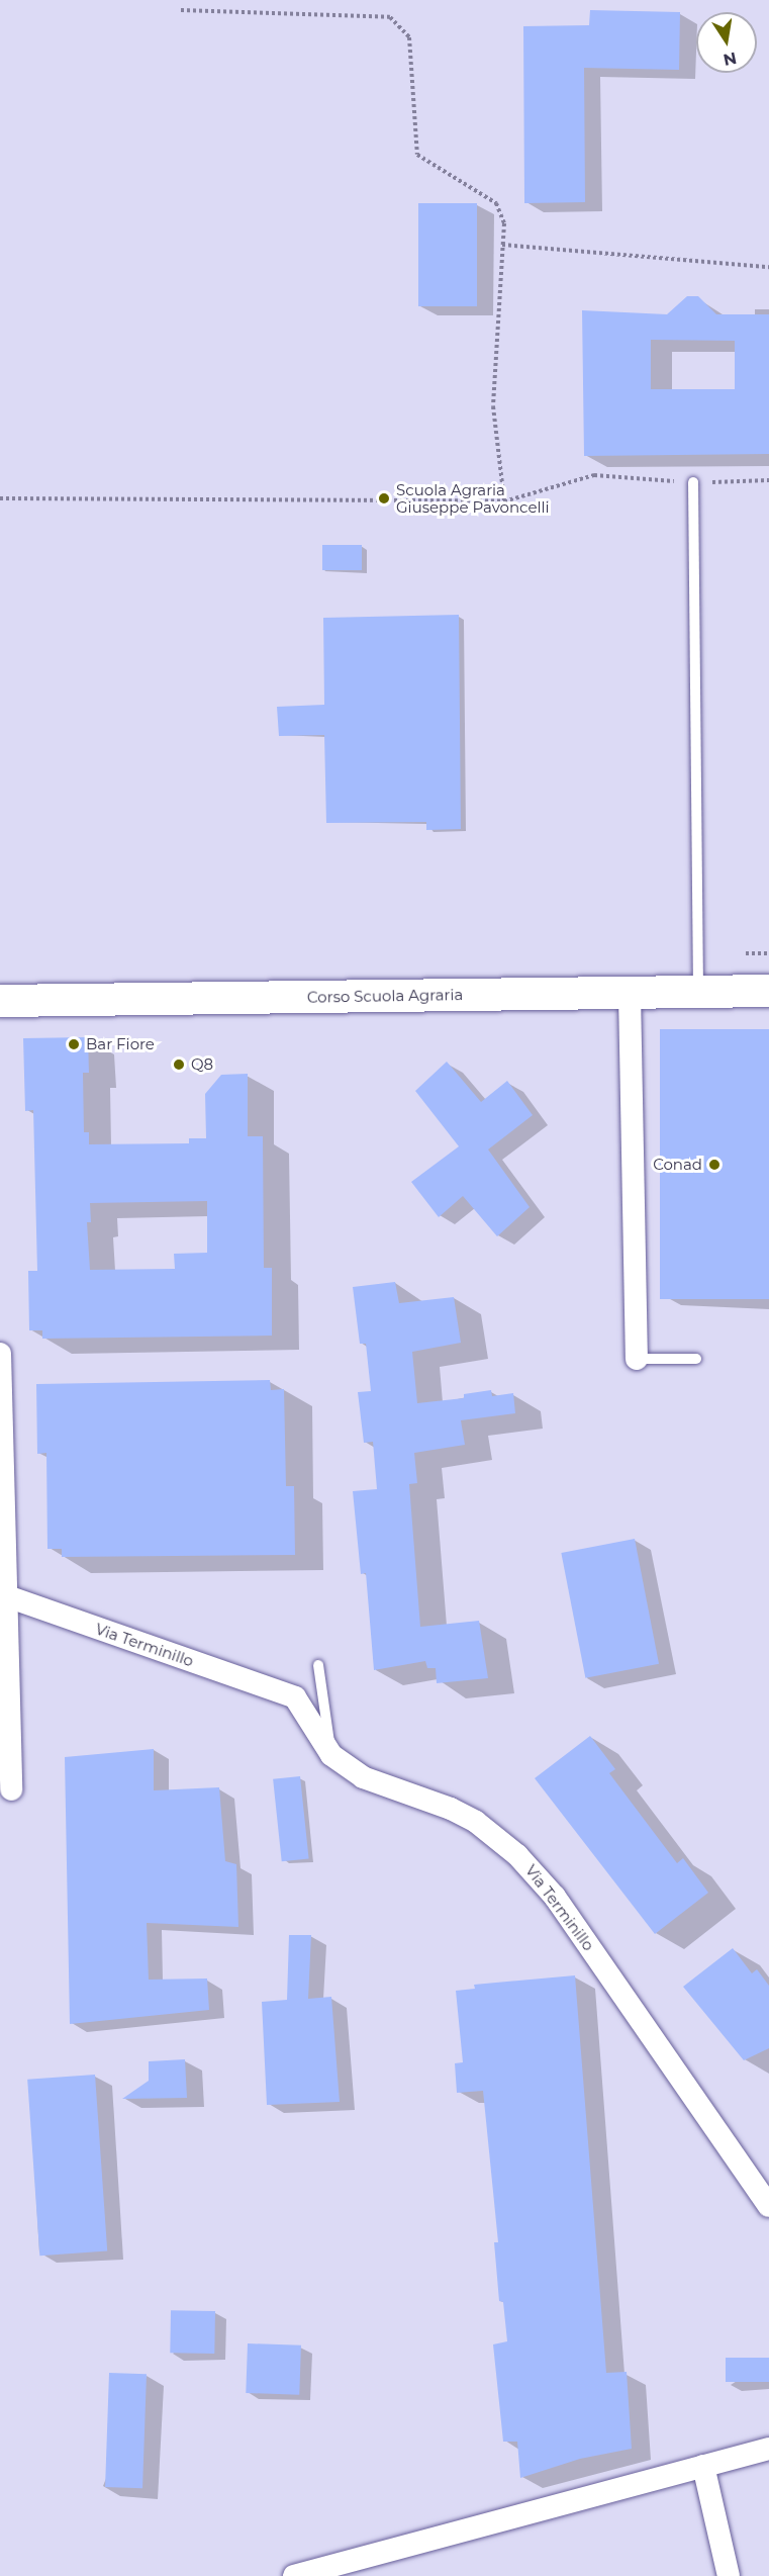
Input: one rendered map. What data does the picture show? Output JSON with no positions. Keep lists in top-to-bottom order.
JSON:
{
  "streets": {
    "main road": ["Corso Scuola Agraria"],
    "street": ["Via Terminillo"]
  },
  "places": [
    "Scuola Agraria Giuseppe Pavoncelli",
    "Bar Fiore",
    "Q8",
    "Conad"
  ],
  "north": "bottom"
}
